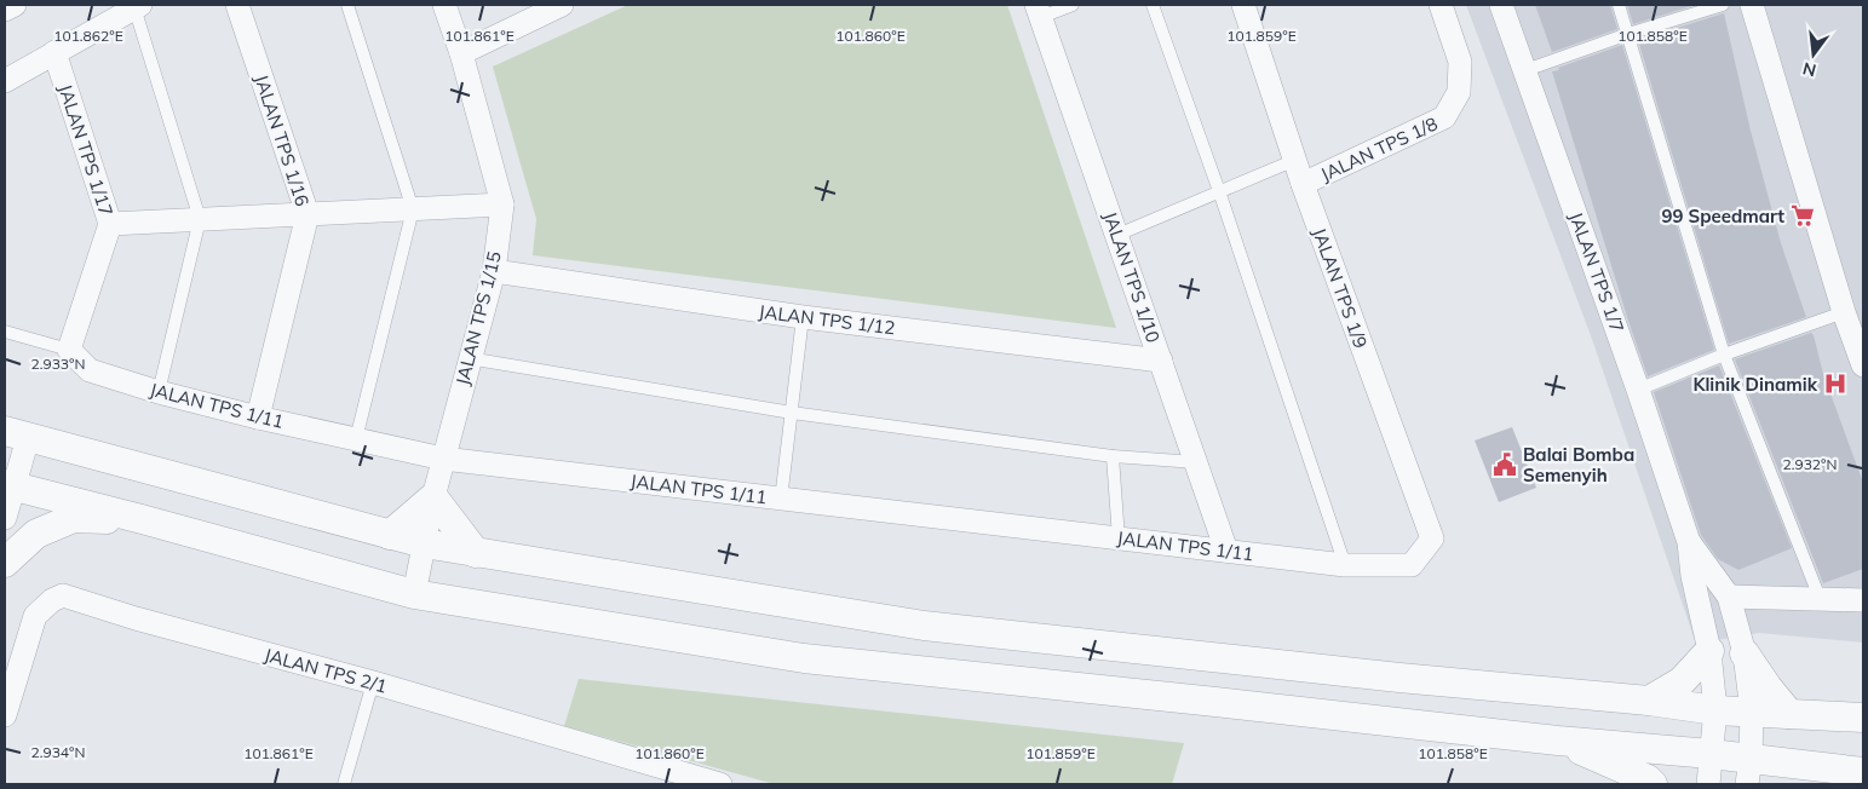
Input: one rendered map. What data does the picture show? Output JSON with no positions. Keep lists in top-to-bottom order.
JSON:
{
  "streets": {
    "street": [
      "JALAN TPS 1/16",
      "JALAN TPS 1/8",
      "JALAN TPS 1/17",
      "JALAN TPS 1/7",
      "JALAN TPS 1/10",
      "JALAN TPS 1/9",
      "JALAN TPS 1/15",
      "JALAN TPS 1/12",
      "JALAN TPS 1/11",
      "JALAN TPS 2/1"
    ]
  },
  "crossings": [
    ["JALAN TPS 1/16", "JALAN TPS 1/11"],
    ["JALAN TPS 1/8", "JALAN TPS 1/9"],
    ["JALAN TPS 1/17", "JALAN TPS 1/11"],
    ["JALAN TPS 1/10", "JALAN TPS 1/12"],
    ["JALAN TPS 1/10", "JALAN TPS 1/11"],
    ["JALAN TPS 1/9", "JALAN TPS 1/11"],
    ["JALAN TPS 1/15", "JALAN TPS 1/12"],
    ["JALAN TPS 1/15", "JALAN TPS 1/11"]
  ],
  "places": {
    "supermarket": ["99 Speedmart"],
    "hospital": ["Klinik Dinamik"],
    "public building": ["Balai Bomba Semenyih"]
  },
  "north": "bottom",
  "coordinates": [
    "101.862°E",
    "101.861°E",
    "101.860°E",
    "101.859°E",
    "101.858°E",
    "2.933°N",
    "2.932°N",
    "2.934°N"
  ]
}
